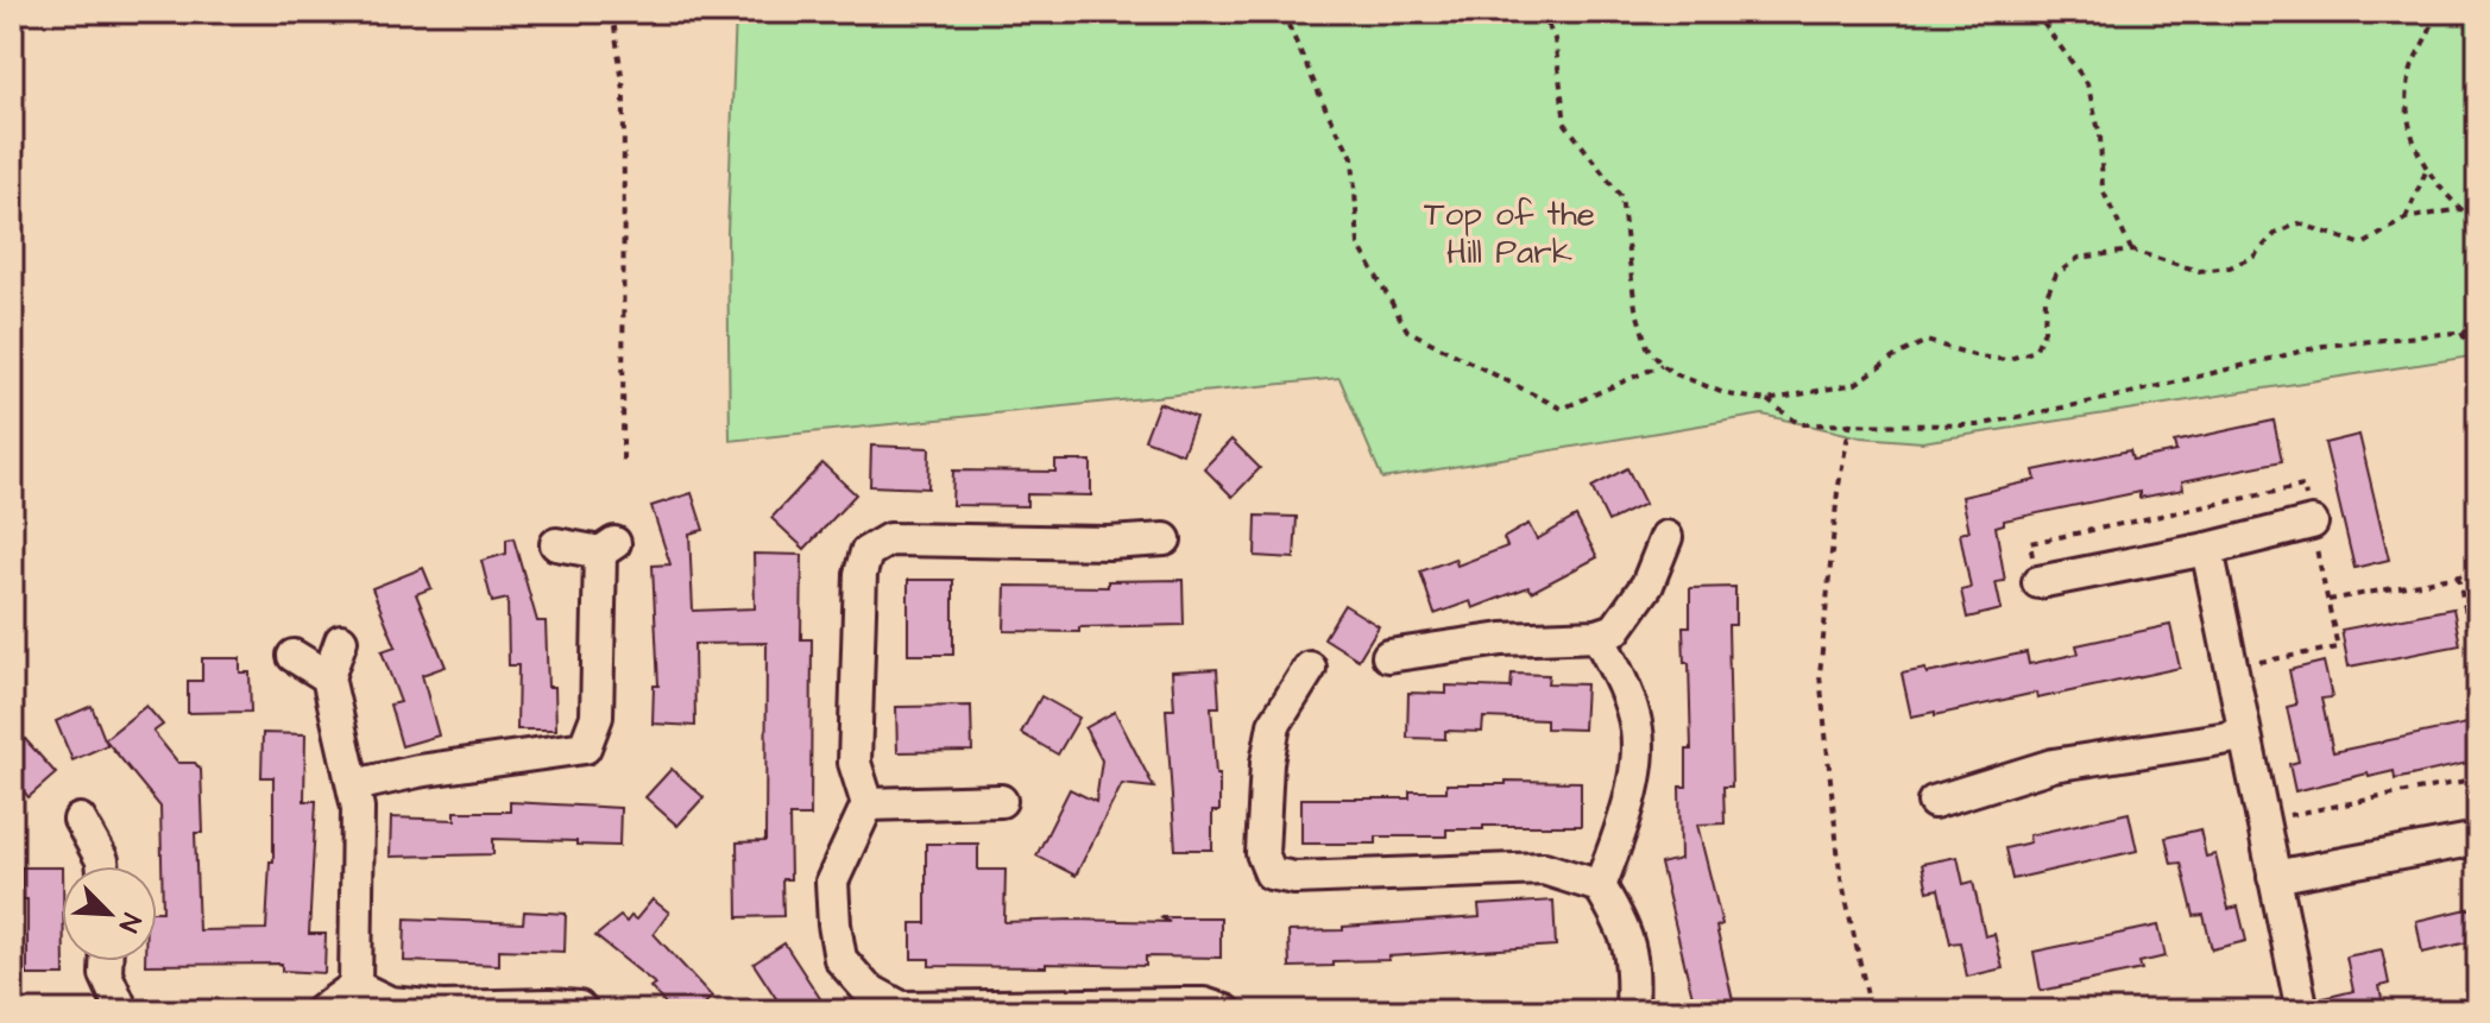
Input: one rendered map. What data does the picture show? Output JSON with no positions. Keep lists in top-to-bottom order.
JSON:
{
  "parks": ["Top of the Hill Park"],
  "north": "bottom right"
}
